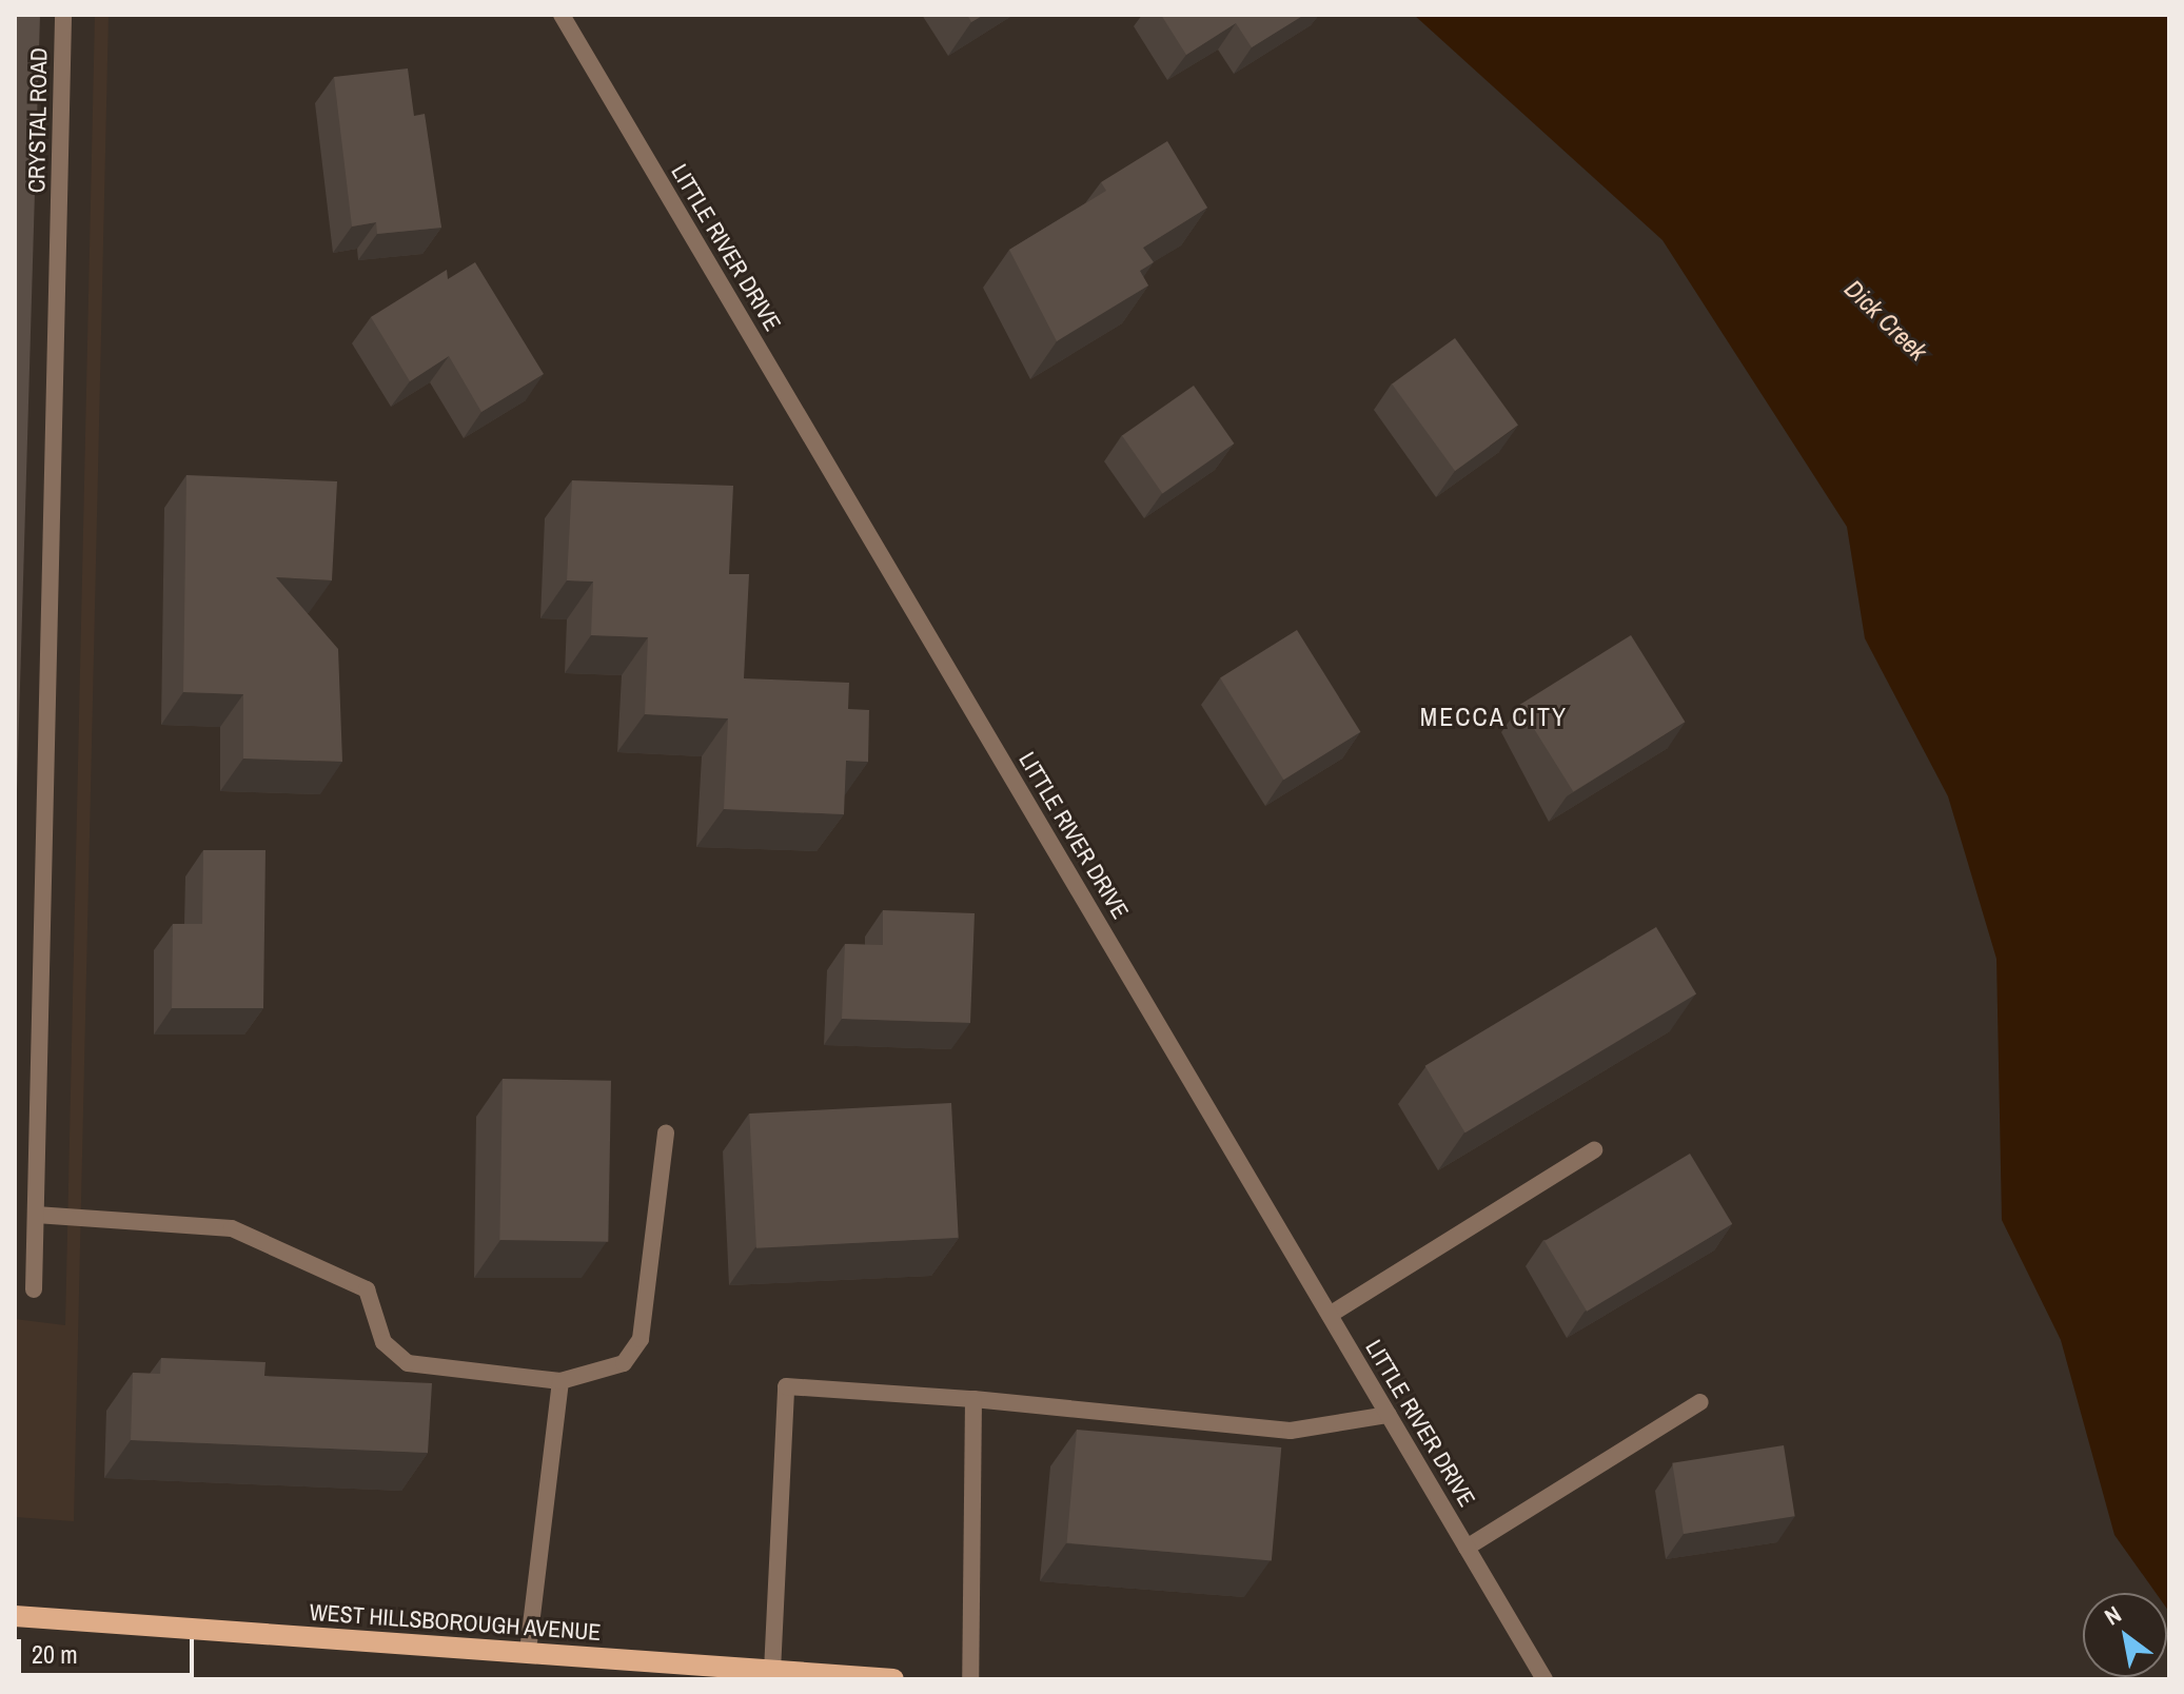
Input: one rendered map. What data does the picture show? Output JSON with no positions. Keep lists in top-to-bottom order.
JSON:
{
  "streets": {
    "main road": ["WEST HILLSBOROUGH AVENUE"],
    "street": ["CRYSTAL ROAD", "LITTLE RIVER DRIVE"]
  },
  "districts": ["MECCA CITY"],
  "water": ["Dick Creek"],
  "scale_bar": "20 m",
  "north": "top left"
}
